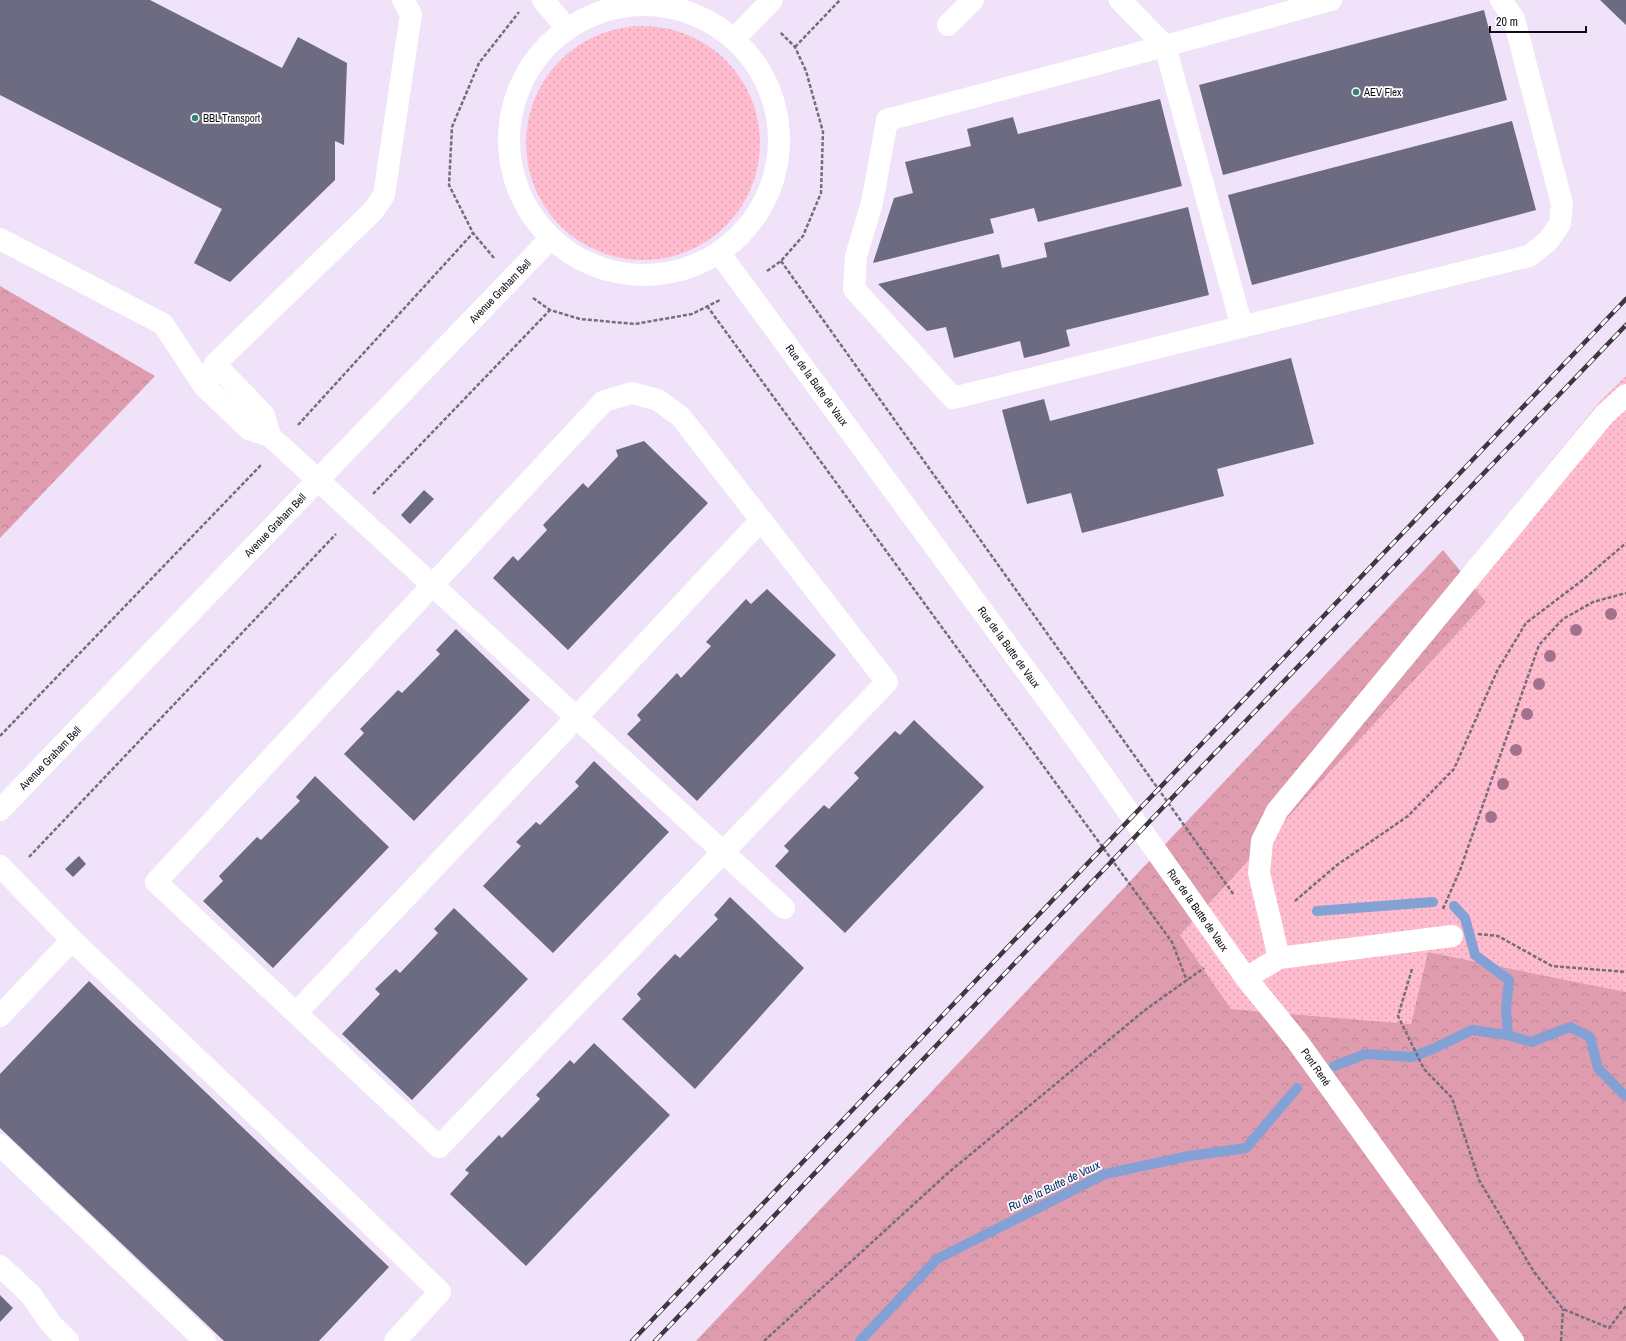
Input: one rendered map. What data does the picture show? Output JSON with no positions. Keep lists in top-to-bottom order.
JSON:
{
  "streets": {
    "street": ["Avenue Graham Bell", "Rue de la Butte de Vaux", "Pont René"]
  },
  "crossings": [
    ["Rue de la Butte de Vaux", "Pont René"]
  ],
  "water": ["Ru de la Butte de Vaux"],
  "places": ["AEV Flex", "BBL Transport"],
  "scale_bar": "20 m"
}
